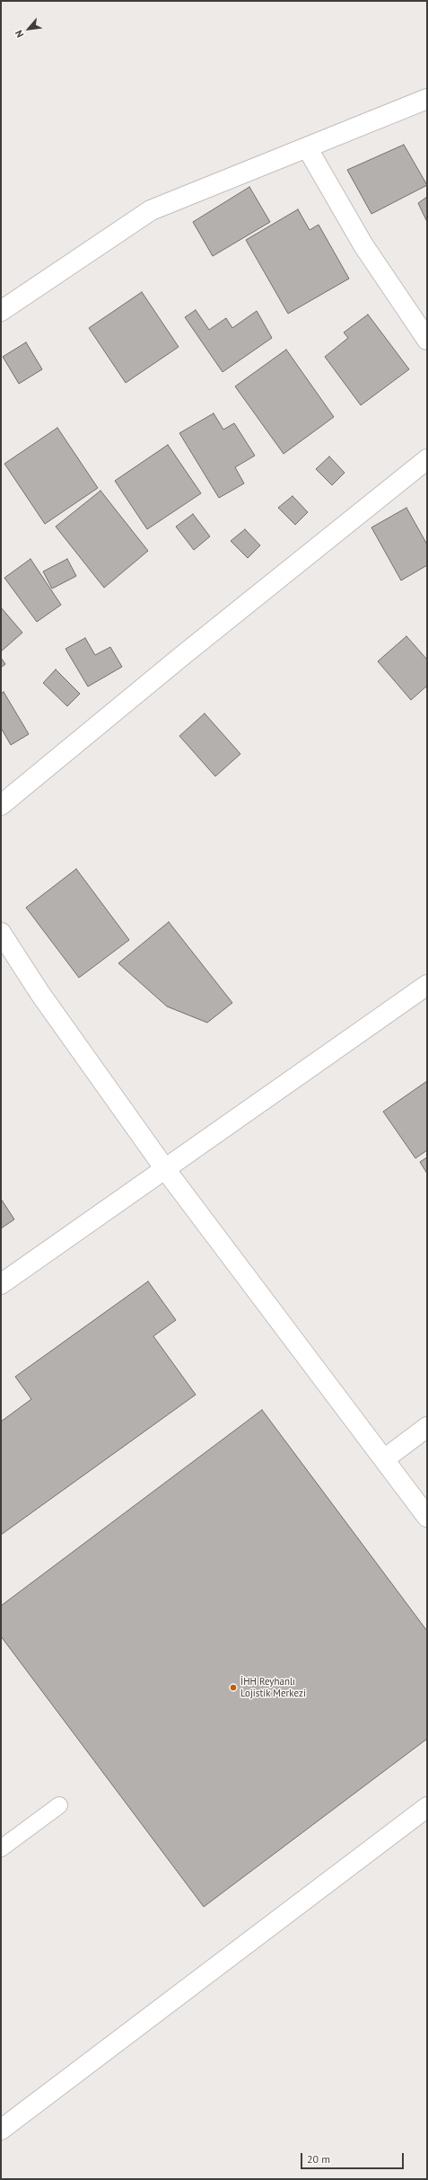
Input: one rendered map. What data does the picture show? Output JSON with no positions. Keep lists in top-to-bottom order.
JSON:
{
  "places": ["İHH Reyhanlı Lojistik Merkezi"],
  "scale_bar": "20 m",
  "north": "bottom left"
}
